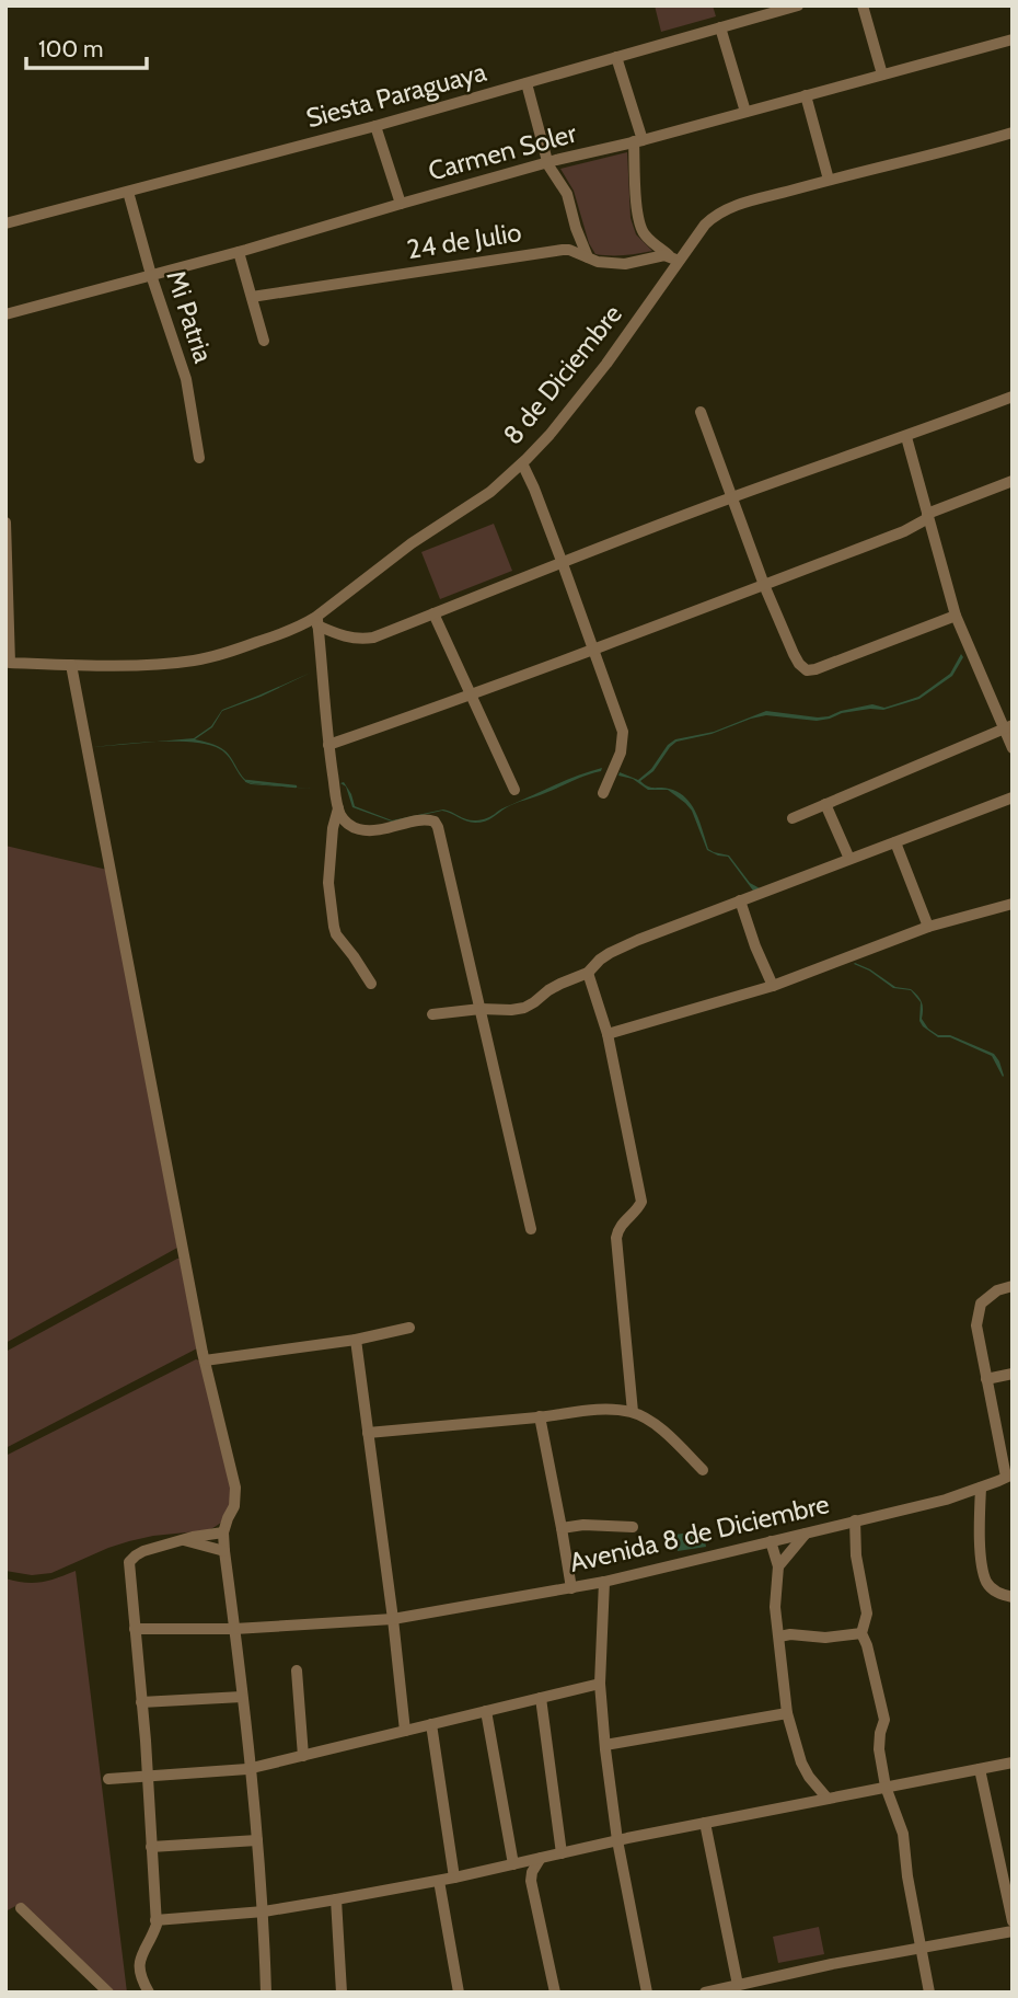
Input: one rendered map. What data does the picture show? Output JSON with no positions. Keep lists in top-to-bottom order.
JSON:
{
  "streets": {
    "street": [
      "Siesta Paraguaya",
      "Carmen Soler",
      "24 de Julio",
      "Mi Patria",
      "8 de Diciembre",
      "Avenida 8 de Diciembre"
    ]
  },
  "crossings": [
    ["Siesta Paraguaya", "Mi Patria"],
    ["Carmen Soler", "Mi Patria"],
    ["24 de Julio", "8 de Diciembre"]
  ],
  "scale_bar": "100 m"
}
